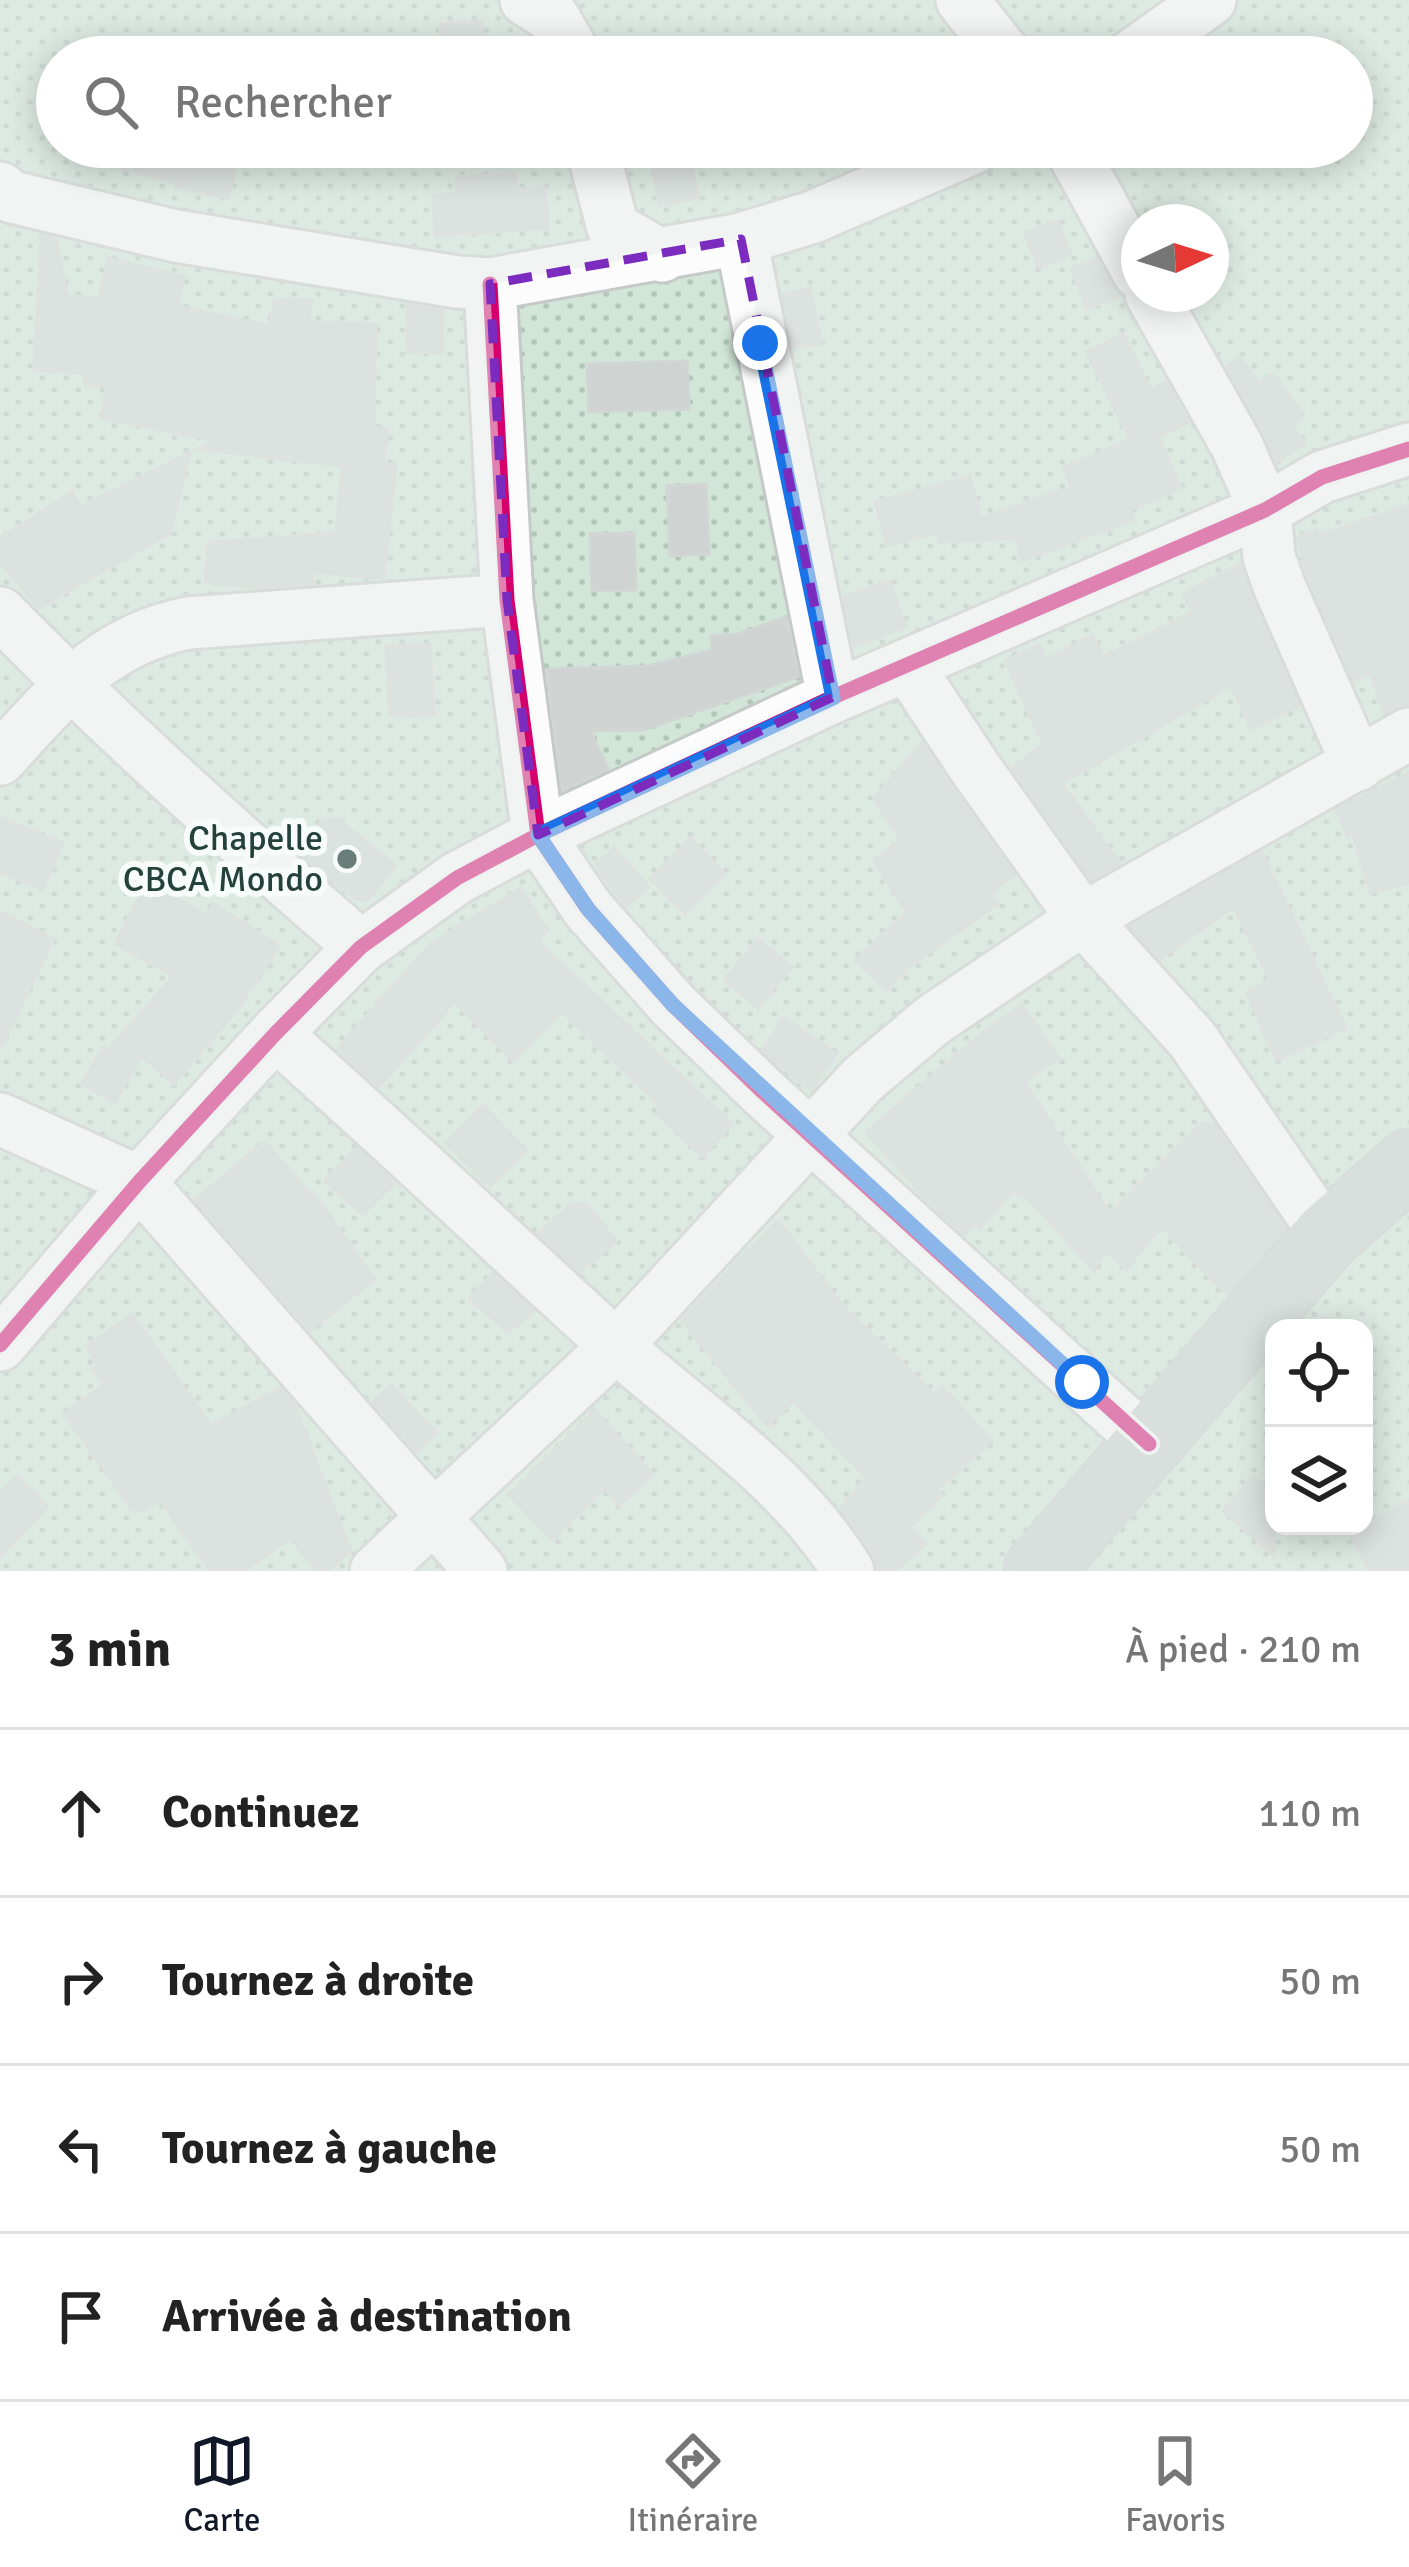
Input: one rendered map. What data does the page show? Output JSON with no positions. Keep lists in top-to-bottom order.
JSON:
{
  "places": ["Chapelle CBCA Mondo"],
  "north": "right",
  "page": {
    "search": "Rechercher",
    "heading": ["3 min", "À pied · 210 m"],
    "list": [
      ["Continuez", "110 m"],
      ["Tournez à droite", "50 m"],
      ["Tournez à gauche", "50 m"],
      "Arrivée à destination"
    ],
    "nav": ["Carte", "Itinéraire", "Favoris"]
  }
}
